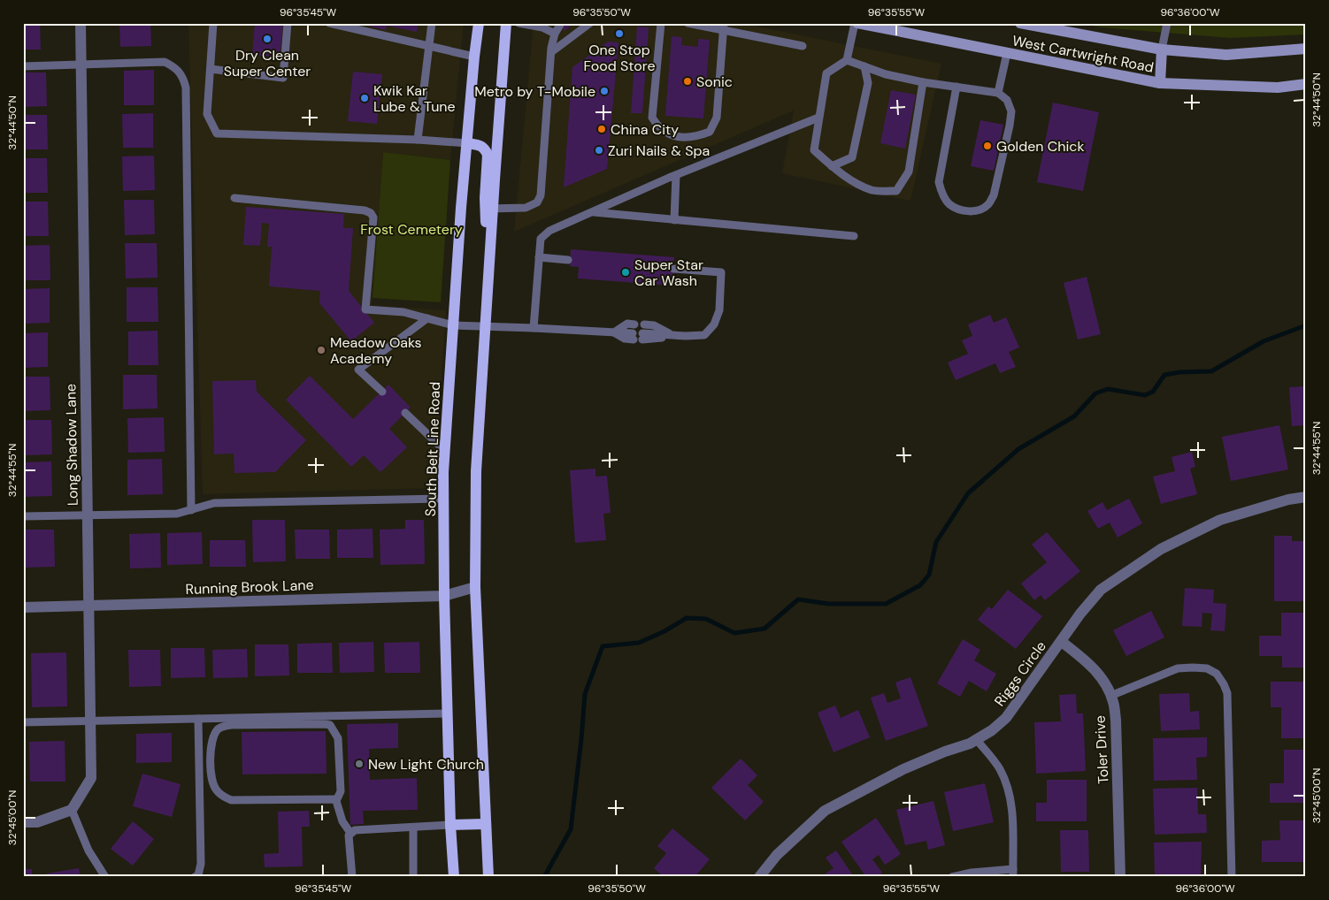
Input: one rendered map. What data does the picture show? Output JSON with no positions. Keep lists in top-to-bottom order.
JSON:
{
  "streets": {
    "main road": ["West Cartwright Road", "South Belt Line Road"],
    "street": [
      "Long Shadow Lane",
      "Running Brook Lane",
      "Riggs Circle",
      "Toler Drive"
    ]
  },
  "crossings": [
    ["Long Shadow Lane", "Running Brook Lane"],
    ["South Belt Line Road", "Running Brook Lane"],
    ["Riggs Circle", "Toler Drive"]
  ],
  "parks": ["Frost Cemetery"],
  "places": [
    "One Stop Food Store",
    "Dry Clean Super Center",
    "Sonic",
    "Metro by T-Mobile",
    "Kwik Kar Lube & Tune",
    "China City",
    "Golden Chick",
    "Zuri Nails & Spa",
    "Super Star Car Wash",
    "Meadow Oaks Academy",
    "New Light Church"
  ],
  "coordinates": [
    "96°35'45\"W",
    "96°35'50\"W",
    "96°35'55\"W",
    "96°36'00\"W",
    "32°44'50\"N",
    "32°44'55\"N",
    "32°45'00\"N"
  ]
}
